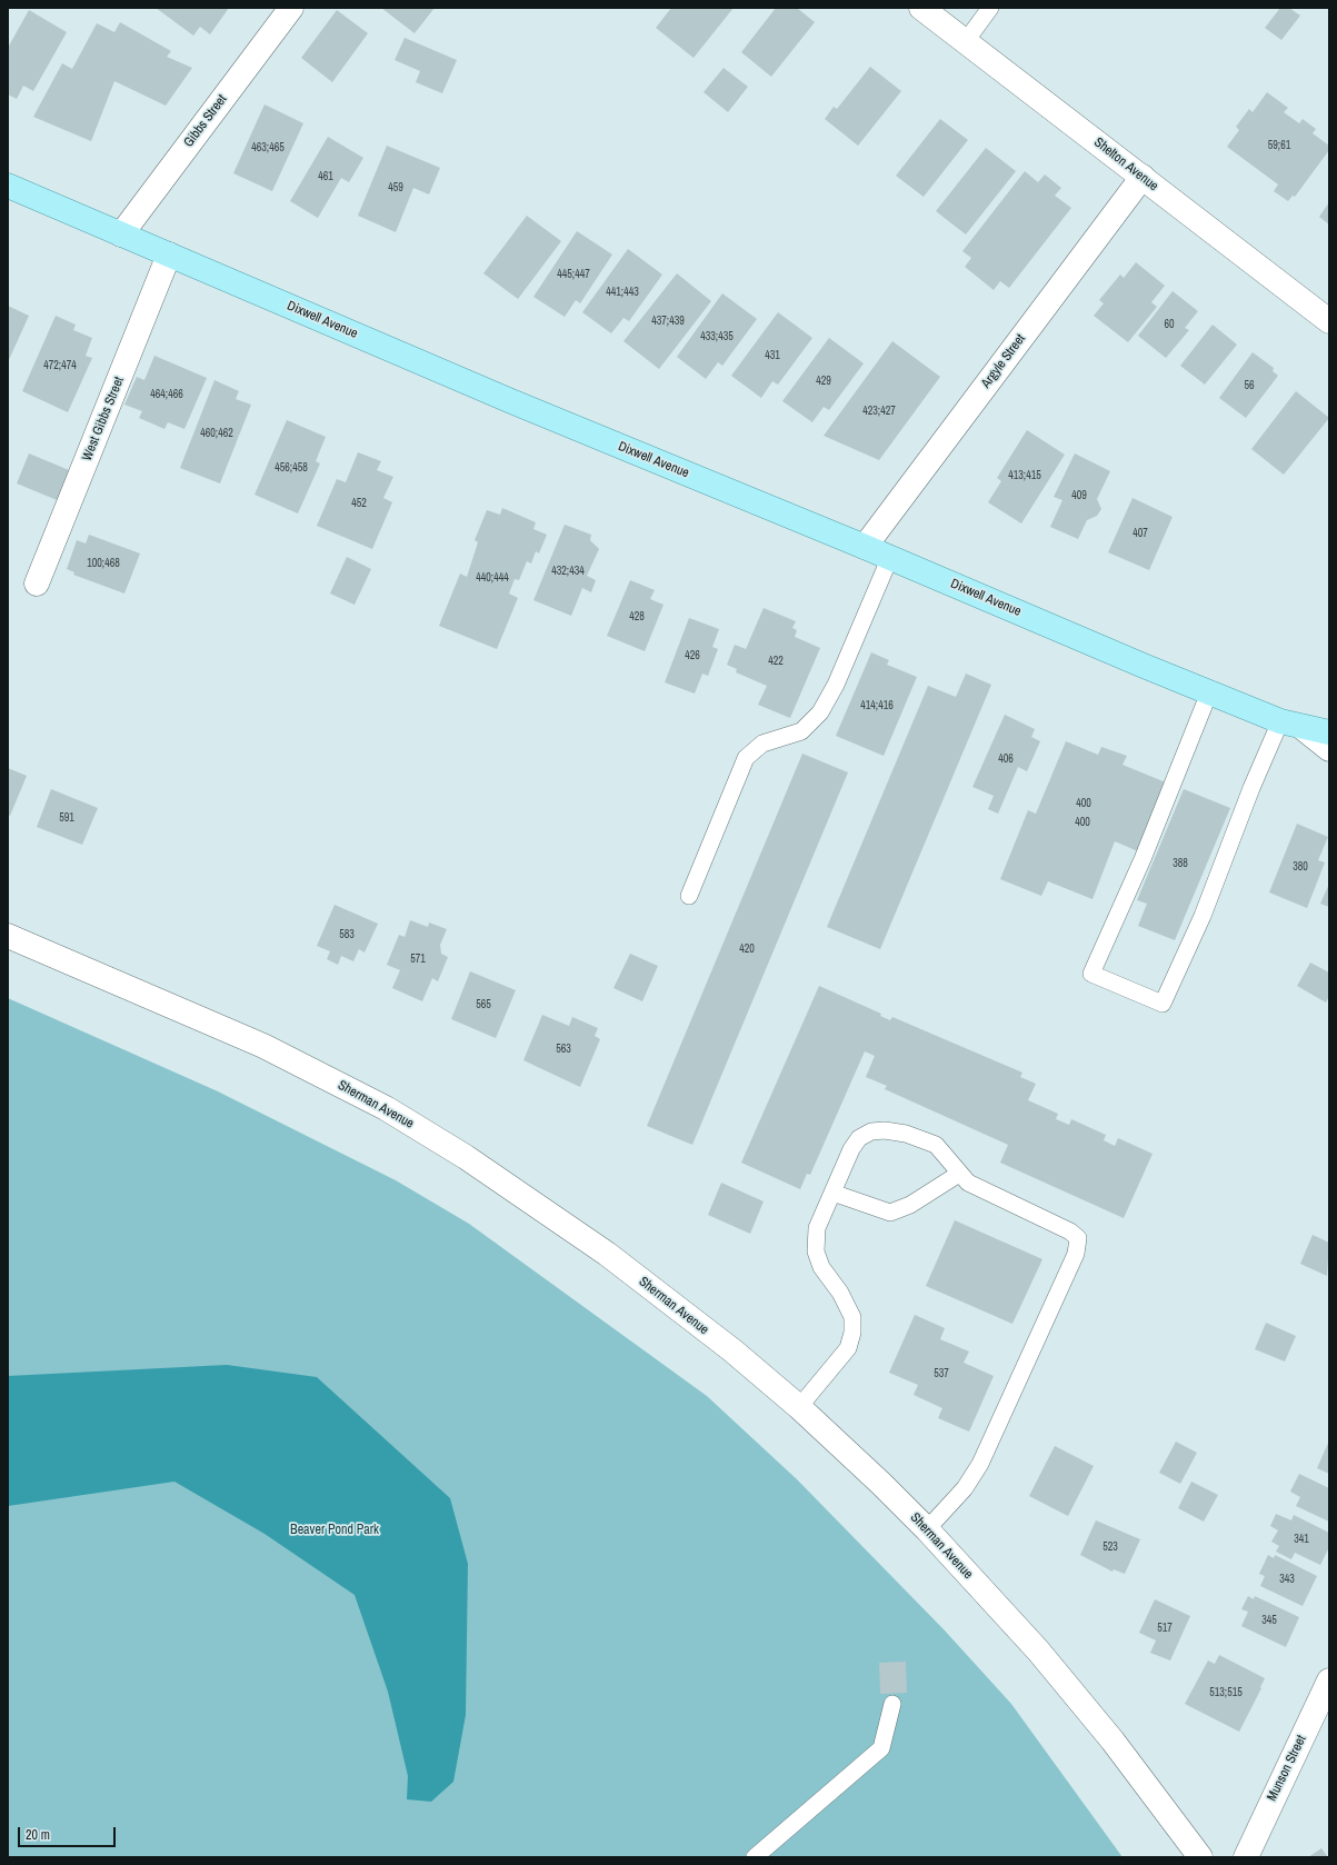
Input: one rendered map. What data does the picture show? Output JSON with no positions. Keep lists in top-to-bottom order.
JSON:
{
  "streets": {
    "main road": ["Dixwell Avenue"],
    "street": [
      "Gibbs Street",
      "Shelton Avenue",
      "Argyle Street",
      "West Gibbs Street",
      "Sherman Avenue",
      "Munson Street"
    ]
  },
  "crossings": [
    ["Gibbs Street", "Dixwell Avenue"],
    ["Shelton Avenue", "Argyle Street"],
    ["Dixwell Avenue", "Argyle Street"],
    ["Dixwell Avenue", "West Gibbs Street"]
  ],
  "parks": ["Beaver Pond Park"],
  "house_numbers": [
    "59;61",
    "463;465",
    "461",
    "459",
    "445;447",
    "441;443",
    "437;439",
    "60",
    "433;435",
    "431",
    "472;474",
    "429",
    "56",
    "464;466",
    "423;427",
    "460;462",
    "456;458",
    "413;415",
    "409",
    "452",
    "407",
    "100;468",
    "432;434",
    "440;444",
    "428",
    "426",
    "422",
    "414;416",
    "406",
    "400",
    "591",
    "400",
    "388",
    "380",
    "583",
    "420",
    "571",
    "565",
    "563",
    "537",
    "341",
    "523",
    "343",
    "345",
    "517",
    "513;515"
  ],
  "scale_bar": "20 m"
}
